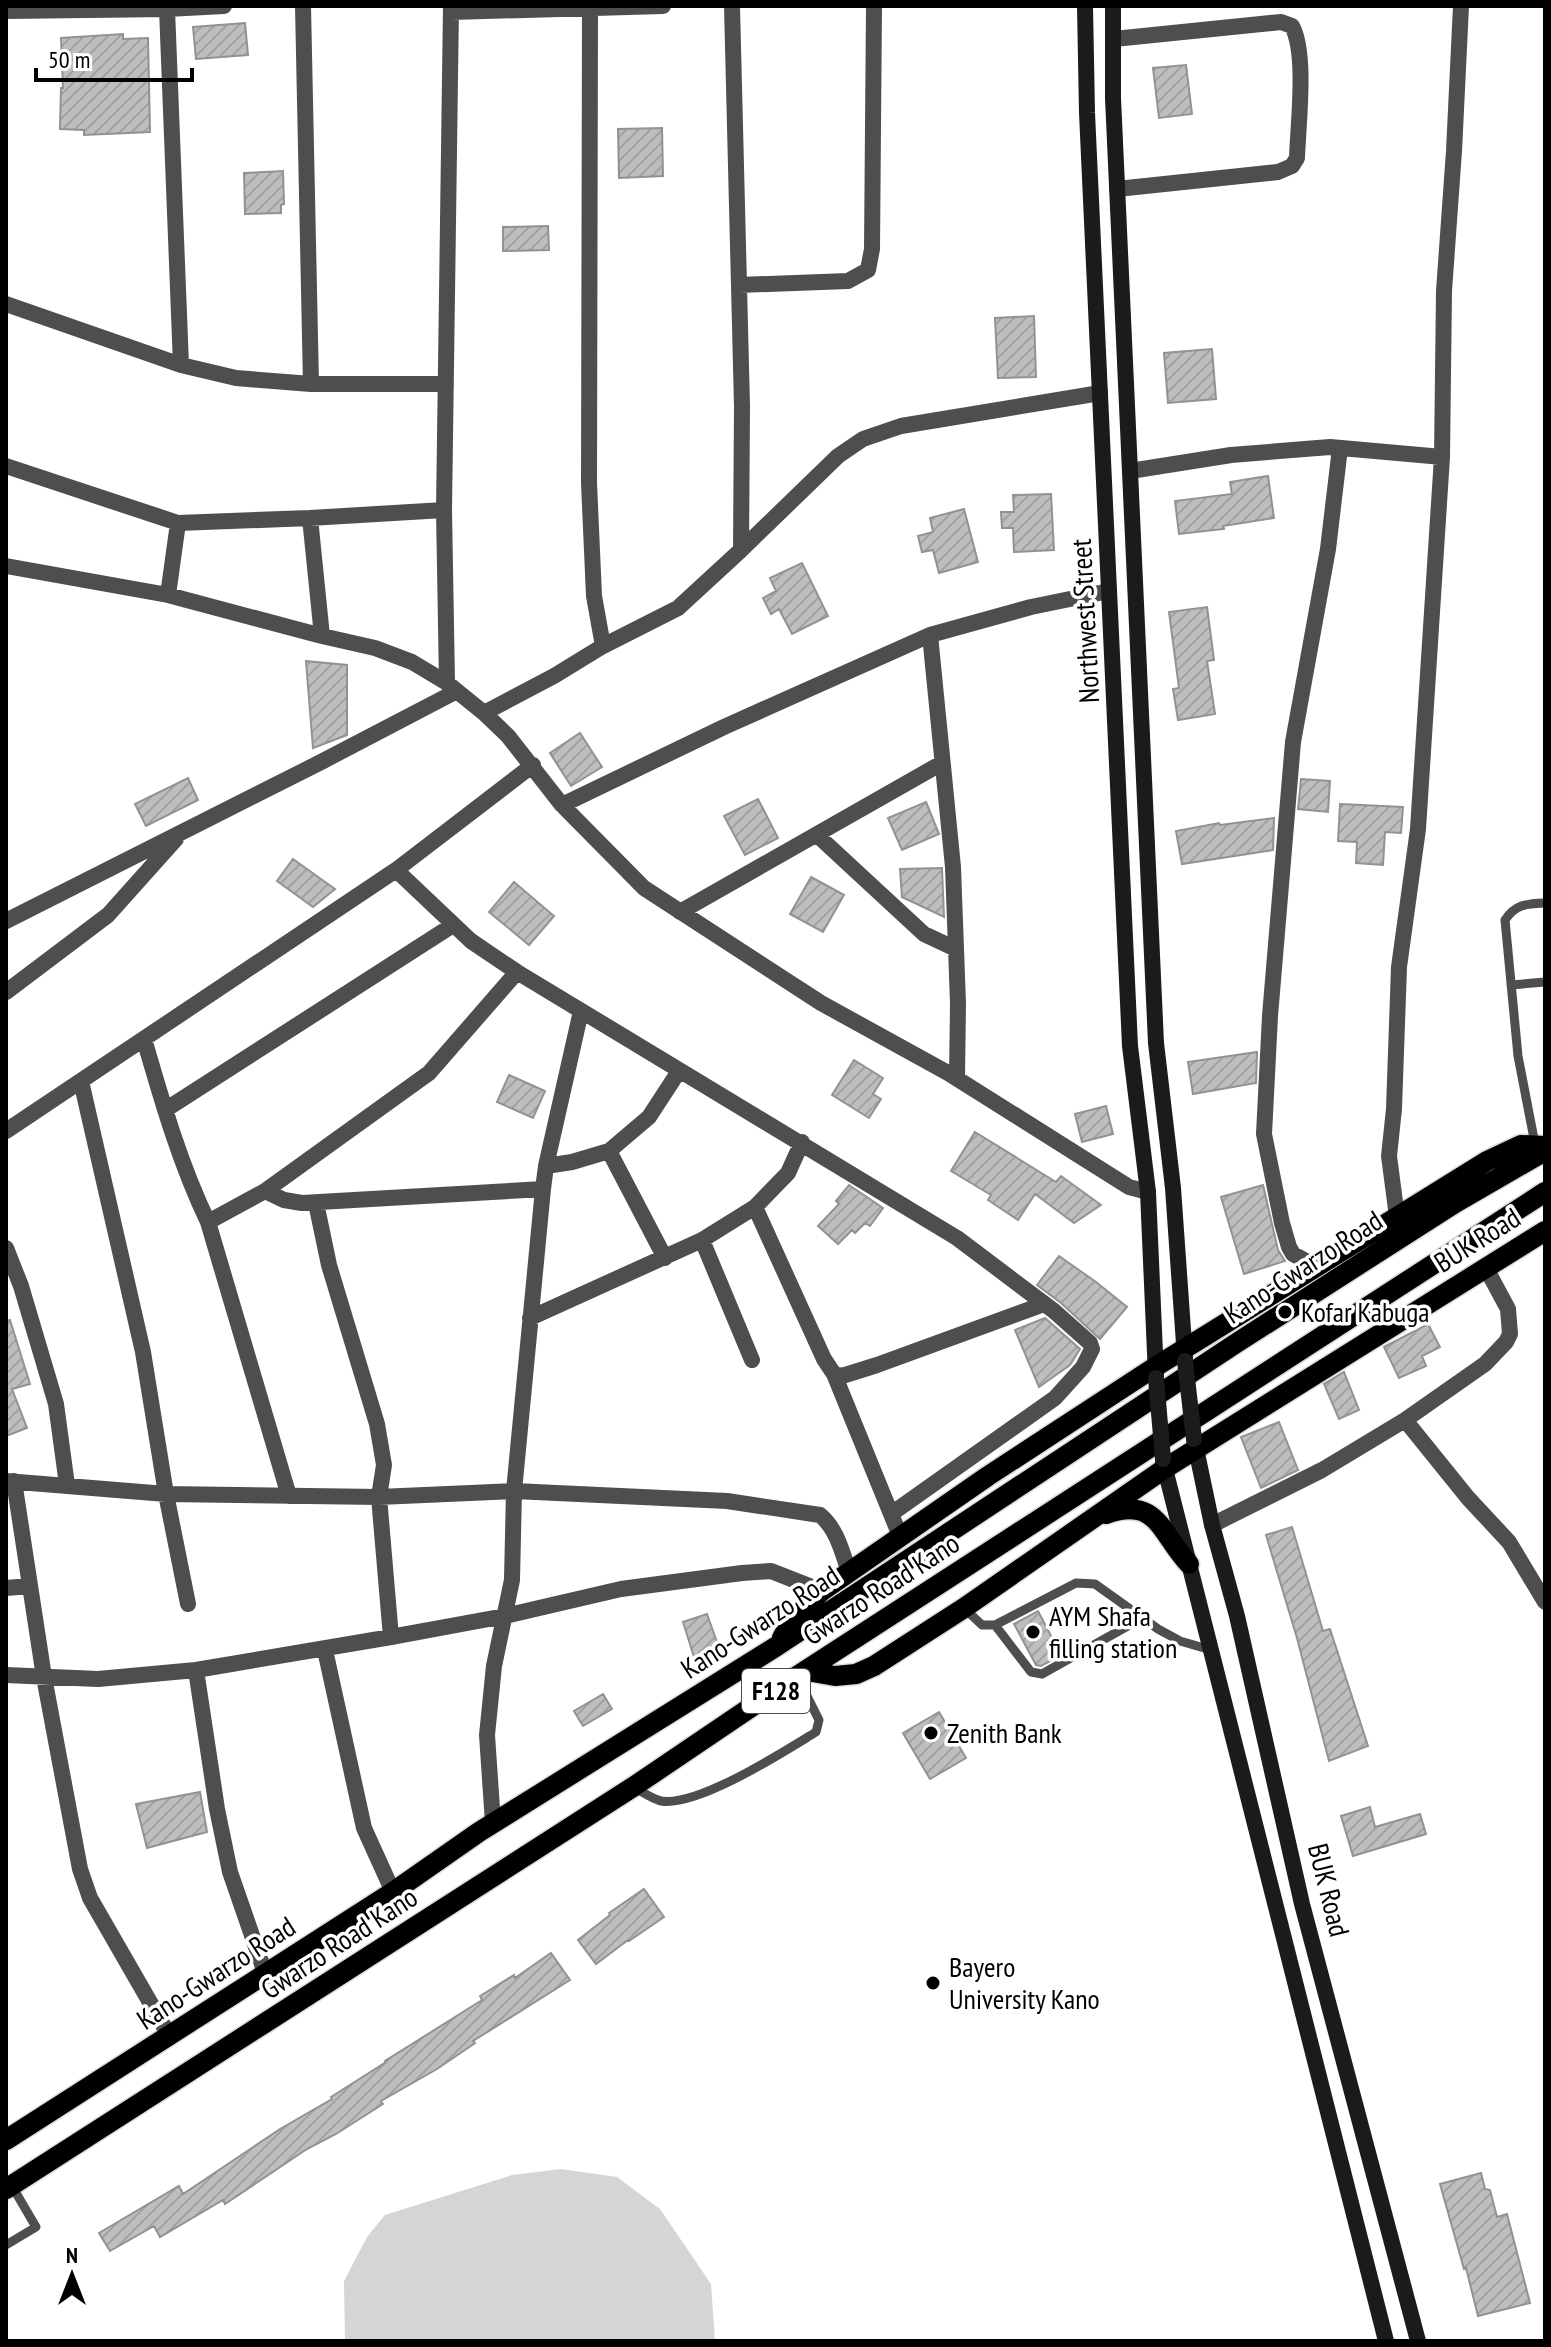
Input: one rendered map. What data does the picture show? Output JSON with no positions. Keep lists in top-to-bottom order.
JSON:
{
  "streets": {
    "main road": [
      "Northwest Street",
      "BUK Road",
      "Kano-Gwarzo Road",
      "Gwarzo Road Kano",
      "F128"
    ]
  },
  "crossings": [
    ["Northwest Street", "BUK Road"],
    ["BUK Road", "Gwarzo Road Kano"]
  ],
  "places": [
    "Kofar Kabuga",
    "AYM Shafa filling station",
    "Zenith Bank",
    "Bayero University Kano"
  ],
  "scale_bar": "50 m",
  "north": "top"
}
